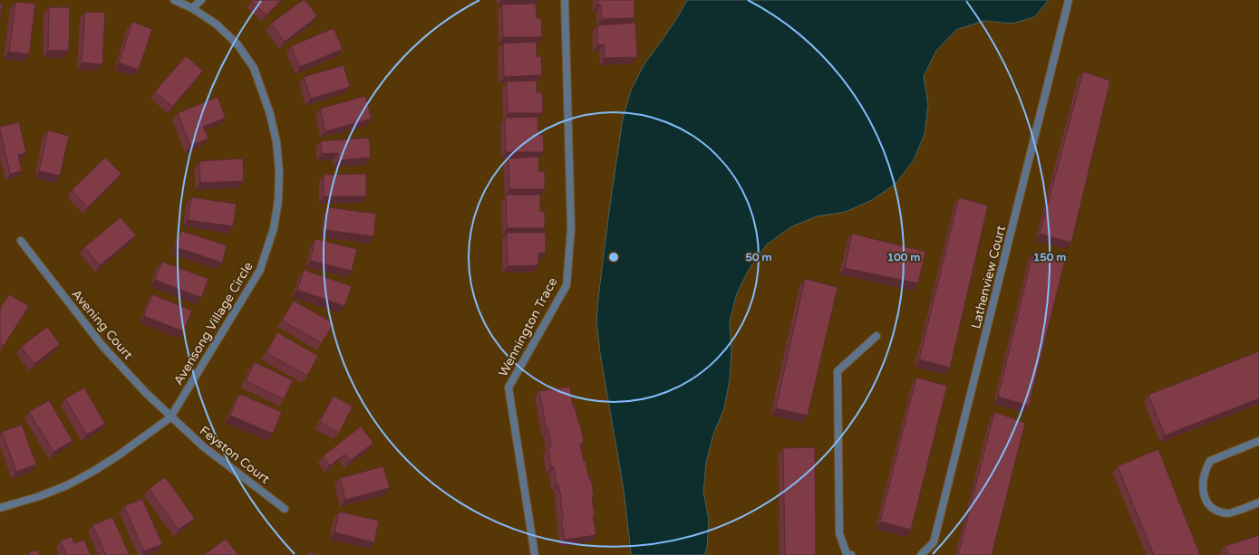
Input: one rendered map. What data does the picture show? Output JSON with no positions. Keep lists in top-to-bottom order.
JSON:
{
  "streets": {
    "street": [
      "Lathenview Court",
      "Avensong Village Circle",
      "Avening Court",
      "Wennington Trace",
      "Feyston Court"
    ]
  },
  "crossings": [
    ["Avensong Village Circle", "Avening Court"],
    ["Avensong Village Circle", "Feyston Court"],
    ["Avening Court", "Feyston Court"]
  ],
  "rings": ["50 m", "100 m", "150 m"]
}
